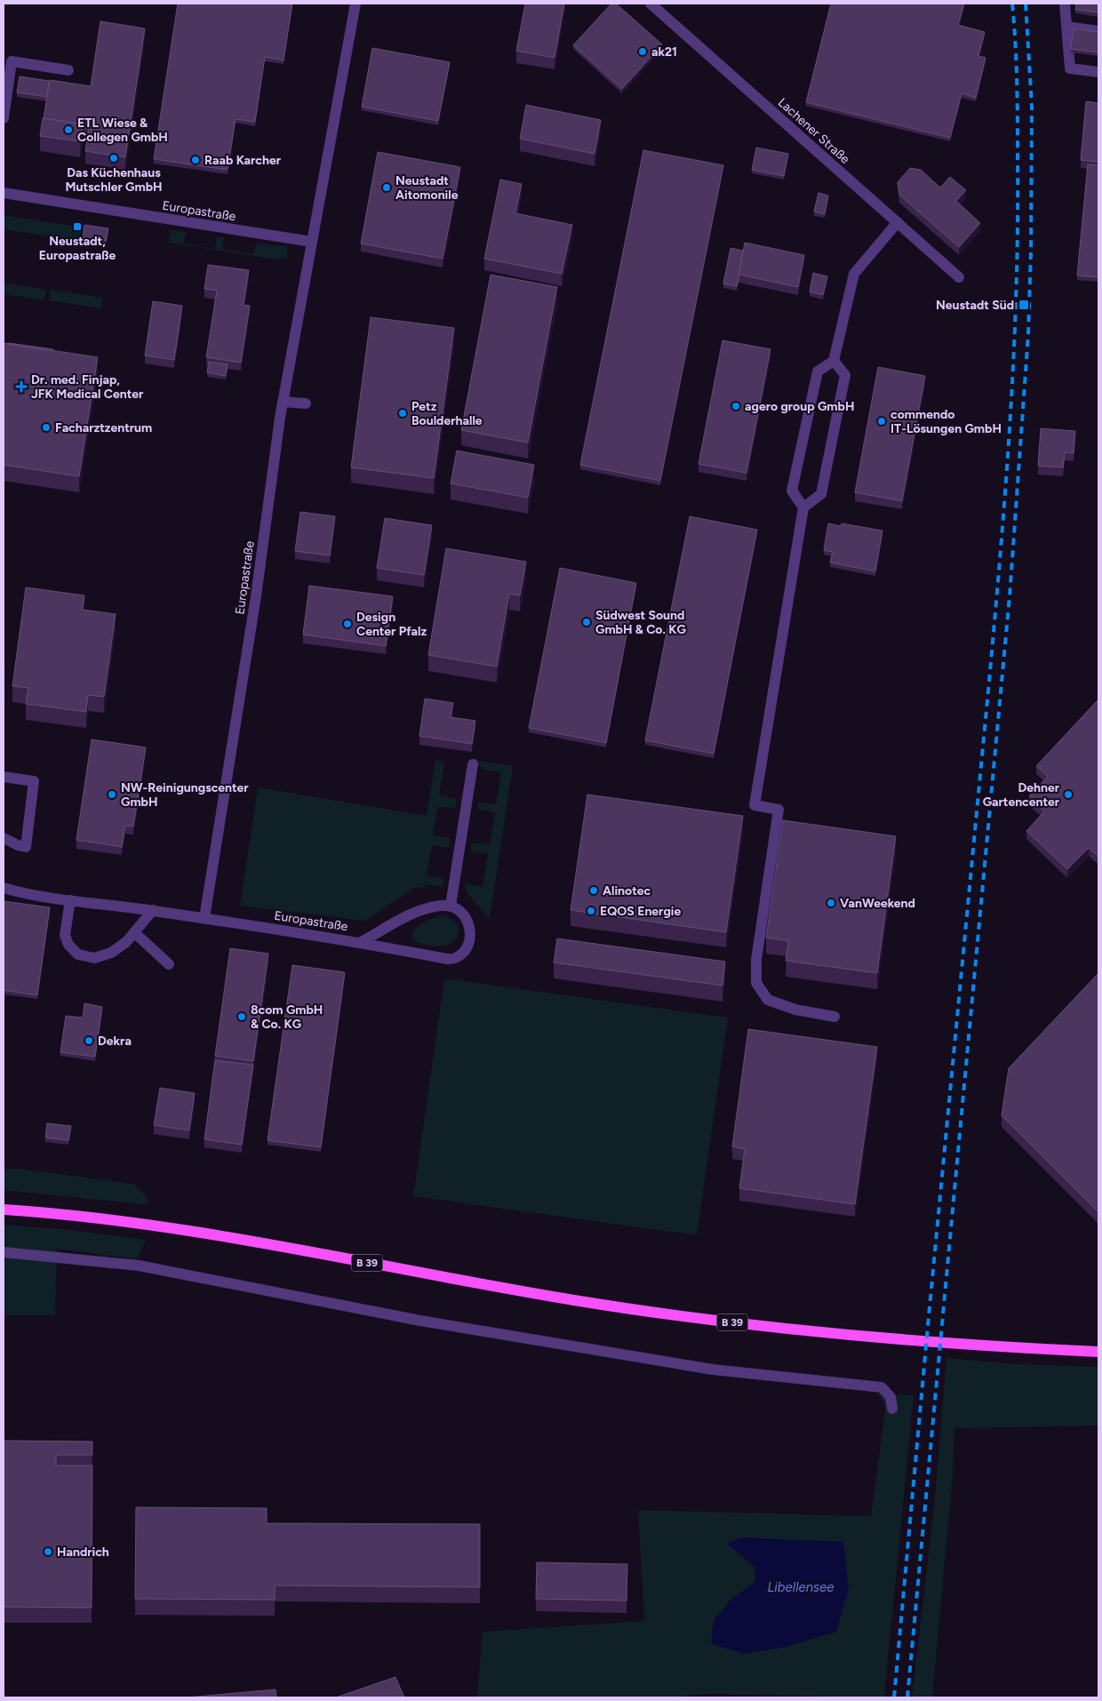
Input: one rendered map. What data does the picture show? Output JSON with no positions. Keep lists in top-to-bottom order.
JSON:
{
  "streets": {
    "main road": ["B 39"],
    "street": ["Lachener Straße", "Europastraße"]
  },
  "water": ["Libellensee"],
  "places": {
    "other": [
      "ak21",
      "ETL Wiese & Collegen GmbH",
      "Das Küchenhaus Mutschler GmbH",
      "Raab Karcher",
      "Neustadt Aitomonile",
      "agero group GmbH",
      "Petz Boulderhalle",
      "commendo IT-Lösungen GmbH",
      "Facharztzentrum",
      "Südwest Sound GmbH & Co. KG",
      "Design Center Pfalz",
      "NW-Reinigungscenter GmbH",
      "Dehner Gartencenter",
      "Alinotec",
      "VanWeekend",
      "EQOS Energie",
      "8com GmbH & Co. KG",
      "Dekra",
      "Handrich"
    ],
    "transit": ["Neustadt, Europastraße", "Neustadt Süd"],
    "health": ["Dr. med. Finjap, JFK Medical Center"]
  }
}
